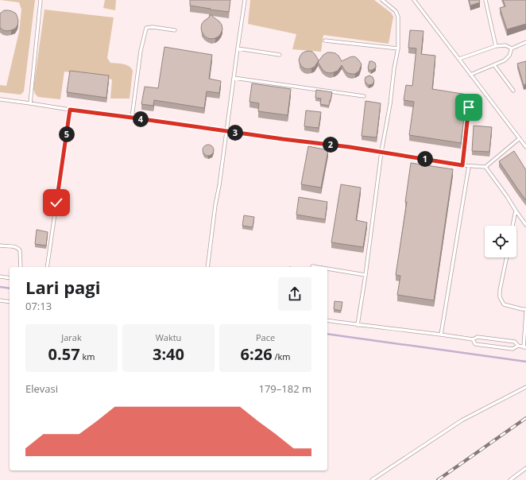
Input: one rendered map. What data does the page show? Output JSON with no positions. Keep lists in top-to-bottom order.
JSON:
{
  "page": {
    "pins": [
      "4",
      "3",
      "5",
      "2",
      "1"
    ],
    "heading": ["Lari pagi", "07:13"],
    "stats": [
      ["Jarak", "0.57 km"],
      ["Waktu", "3:40"],
      ["Pace", "6:26 /km"]
    ],
    "chart": ["Elevasi", "179–182 m"]
  }
}
